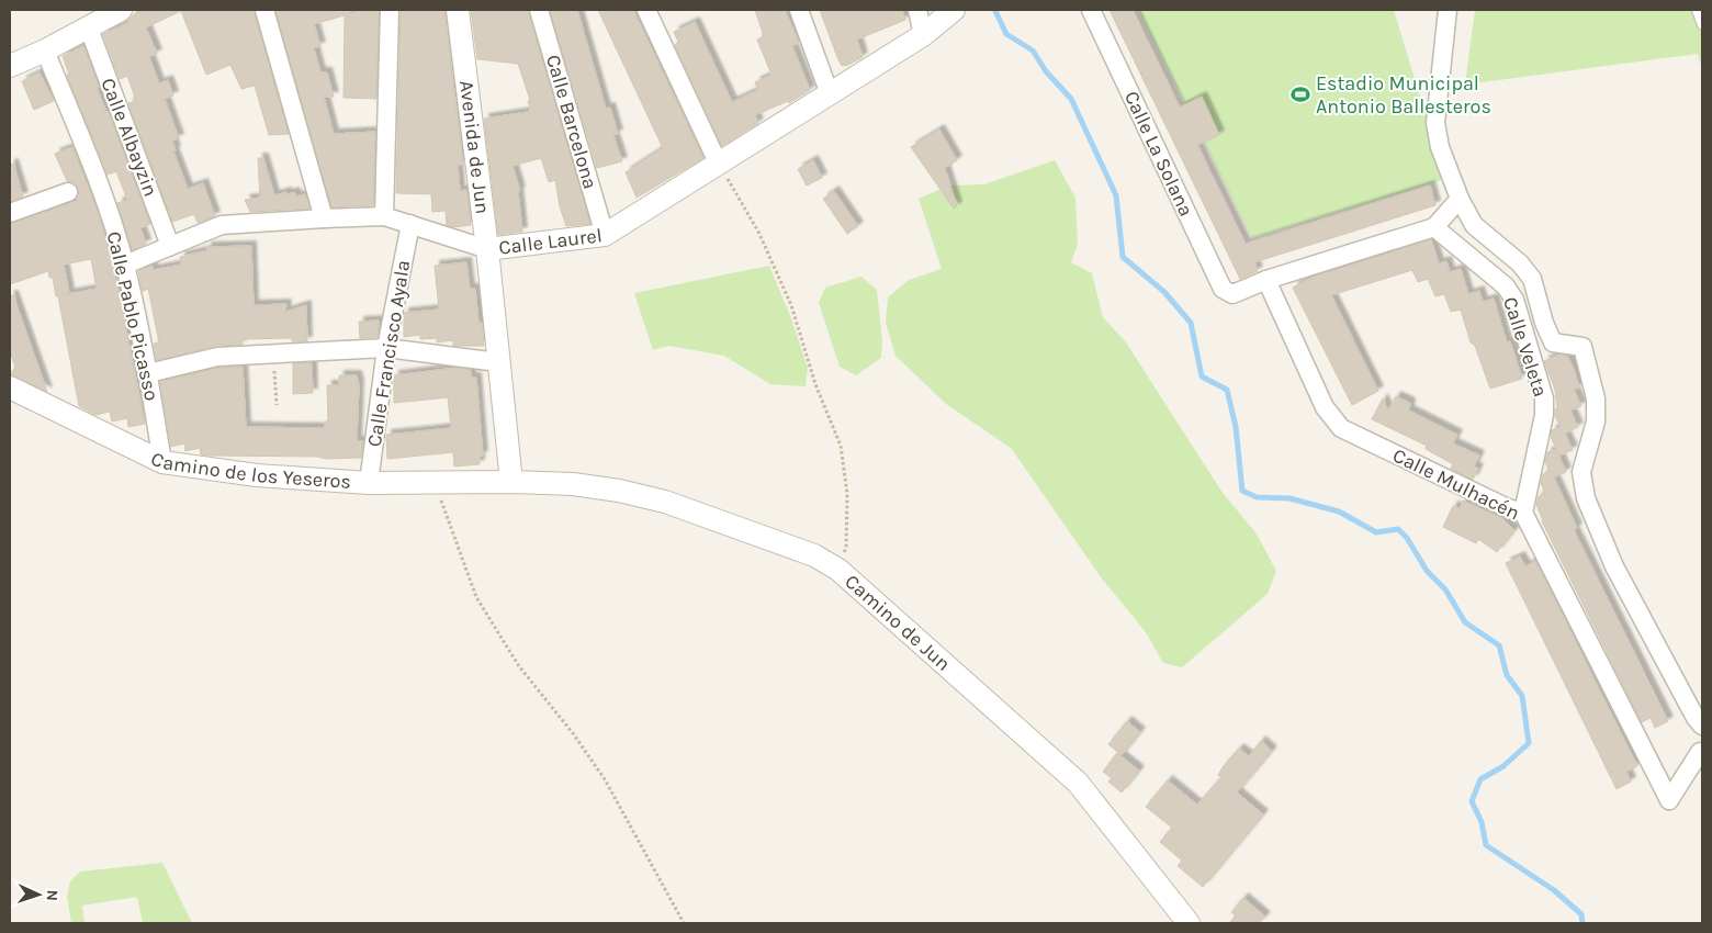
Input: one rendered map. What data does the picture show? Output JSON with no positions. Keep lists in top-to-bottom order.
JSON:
{
  "streets": {
    "street": [
      "Calle Barcelona",
      "Calle Albayzin",
      "Avenida de Jun",
      "Calle La Solana",
      "Calle Laurel",
      "Calle Pablo Picasso",
      "Calle Veleta",
      "Calle Francisco Ayala",
      "Camino de los Yeseros",
      "Calle Mulhacén",
      "Camino de Jun"
    ]
  },
  "crossings": [
    ["Calle Barcelona", "Calle Laurel"],
    ["Calle Albayzin", "Calle Laurel"],
    ["Avenida de Jun", "Calle Laurel"],
    ["Avenida de Jun", "Camino de los Yeseros"],
    ["Avenida de Jun", "Camino de Jun"],
    ["Calle La Solana", "Calle Mulhacén"],
    ["Calle Laurel", "Calle Pablo Picasso"],
    ["Calle Laurel", "Calle Francisco Ayala"],
    ["Calle Pablo Picasso", "Camino de los Yeseros"],
    ["Calle Veleta", "Calle Mulhacén"],
    ["Calle Francisco Ayala", "Camino de los Yeseros"],
    ["Camino de los Yeseros", "Camino de Jun"]
  ],
  "places": {
    "sports": ["Estadio Municipal Antonio Ballesteros"]
  },
  "north": "right"
}
